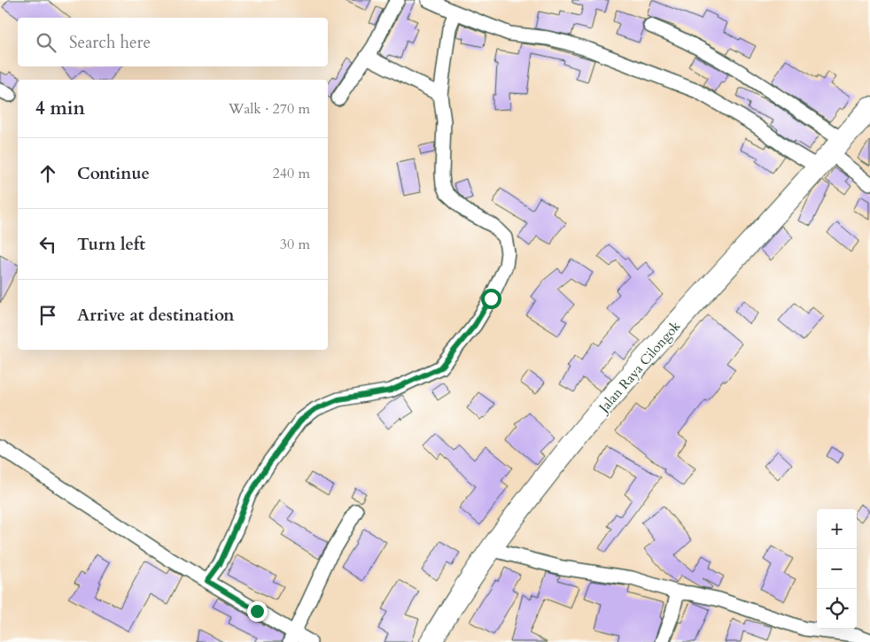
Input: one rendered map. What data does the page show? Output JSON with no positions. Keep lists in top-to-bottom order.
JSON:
{
  "streets": {
    "highway": ["Jalan Raya Cilongok"]
  },
  "page": {
    "search": "Search here",
    "heading": ["4 min", "Walk · 270 m"],
    "list": [
      ["Continue", "240 m"],
      ["Turn left", "30 m"],
      "Arrive at destination"
    ],
    "map_buttons": ["+", "−"]
  }
}
